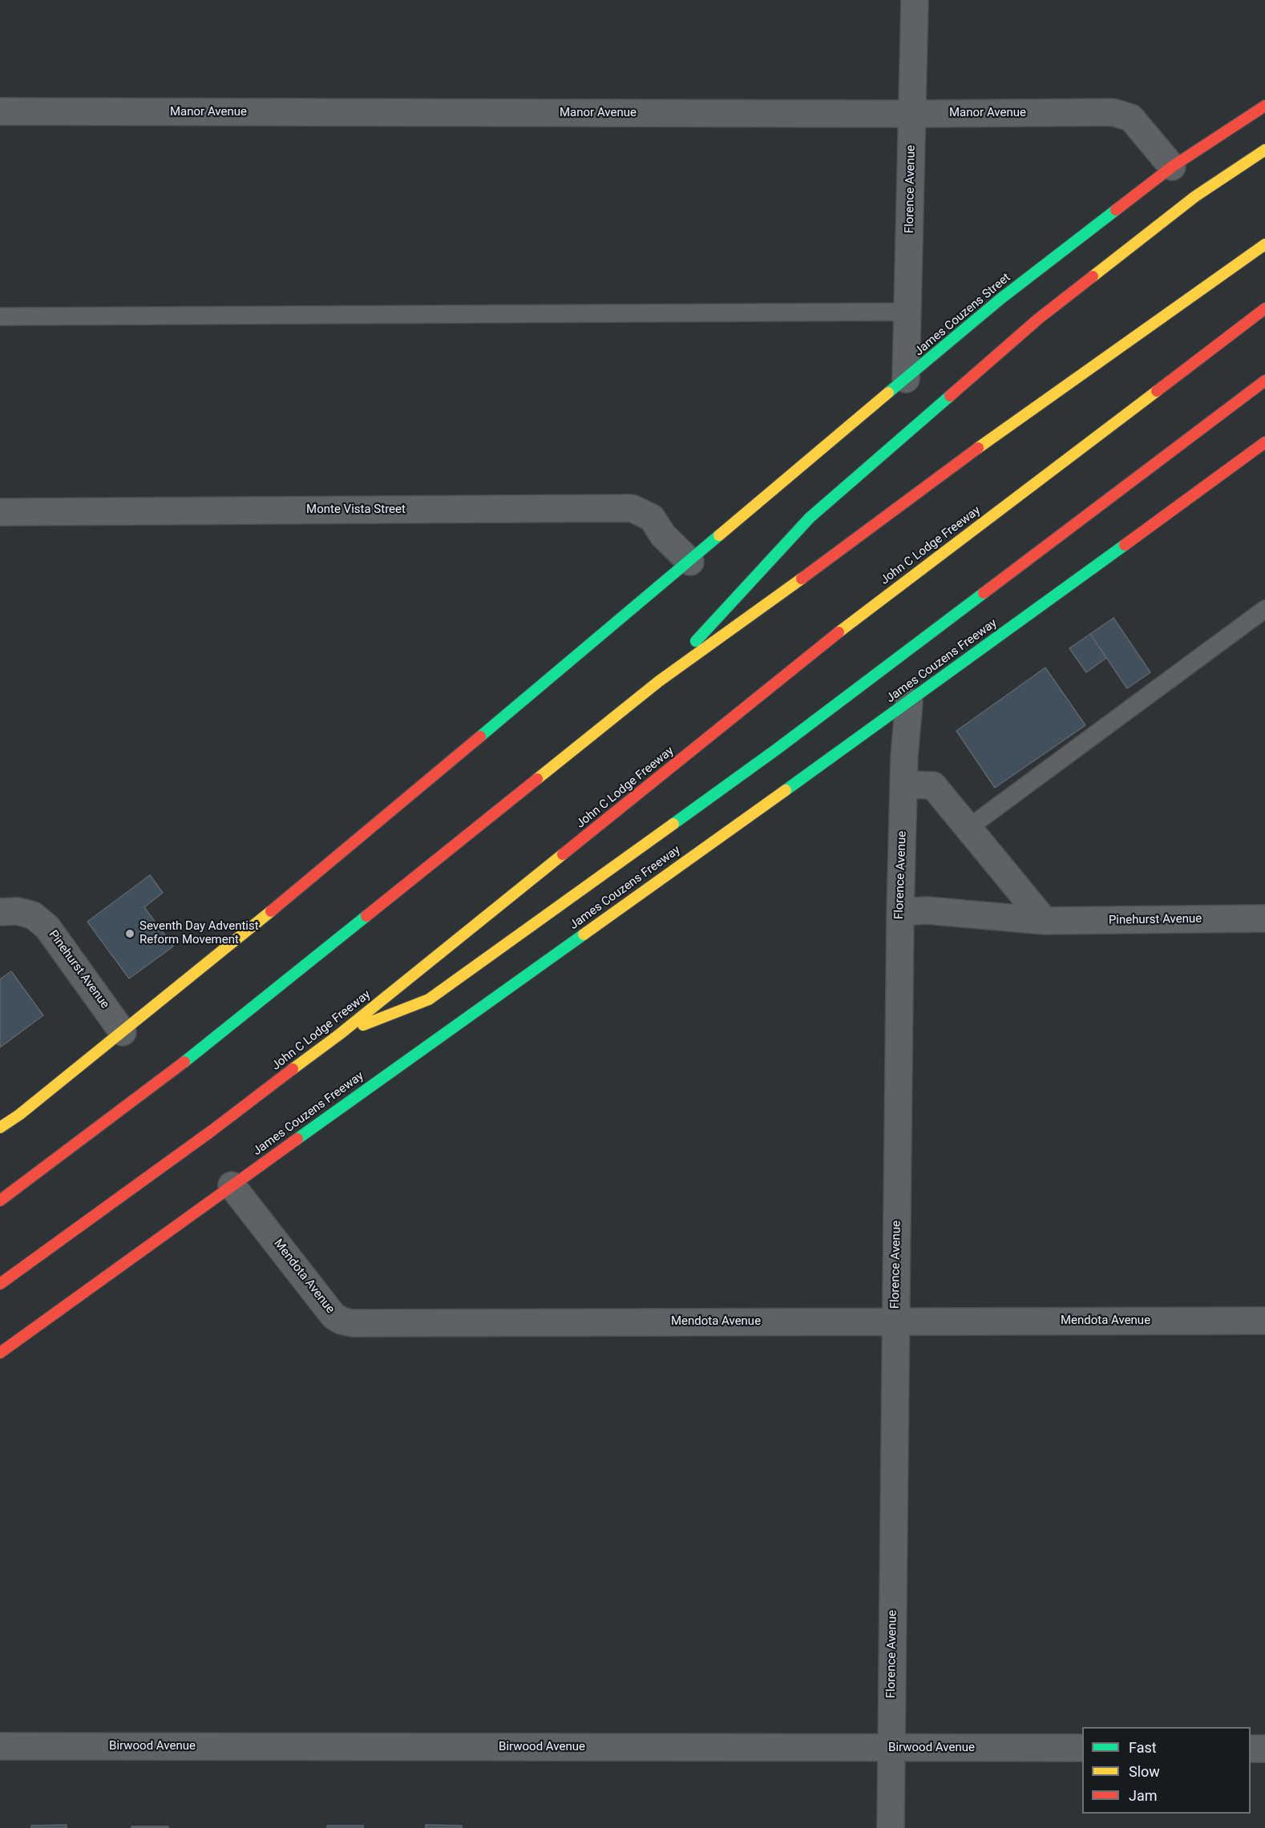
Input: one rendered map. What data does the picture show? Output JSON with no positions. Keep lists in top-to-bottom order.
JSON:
{
  "streets": {
    "main road": ["James Couzens Street", "John C Lodge Freeway", "James Couzens Freeway"],
    "street": [
      "Manor Avenue",
      "Florence Avenue",
      "Monte Vista Street",
      "Pinehurst Avenue",
      "Mendota Avenue",
      "Birwood Avenue"
    ]
  },
  "crossings": [
    ["Manor Avenue", "Florence Avenue"],
    ["Manor Avenue", "James Couzens Street"],
    ["Florence Avenue", "James Couzens Street"],
    ["Florence Avenue", "James Couzens Freeway"],
    ["Florence Avenue", "Pinehurst Avenue"],
    ["Florence Avenue", "Mendota Avenue"],
    ["Florence Avenue", "Birwood Avenue"],
    ["James Couzens Street", "Monte Vista Street"],
    ["James Couzens Freeway", "Mendota Avenue"]
  ],
  "places": ["Seventh Day Adventist Reform Movement"],
  "legend": ["Fast", "Slow", "Jam"]
}
